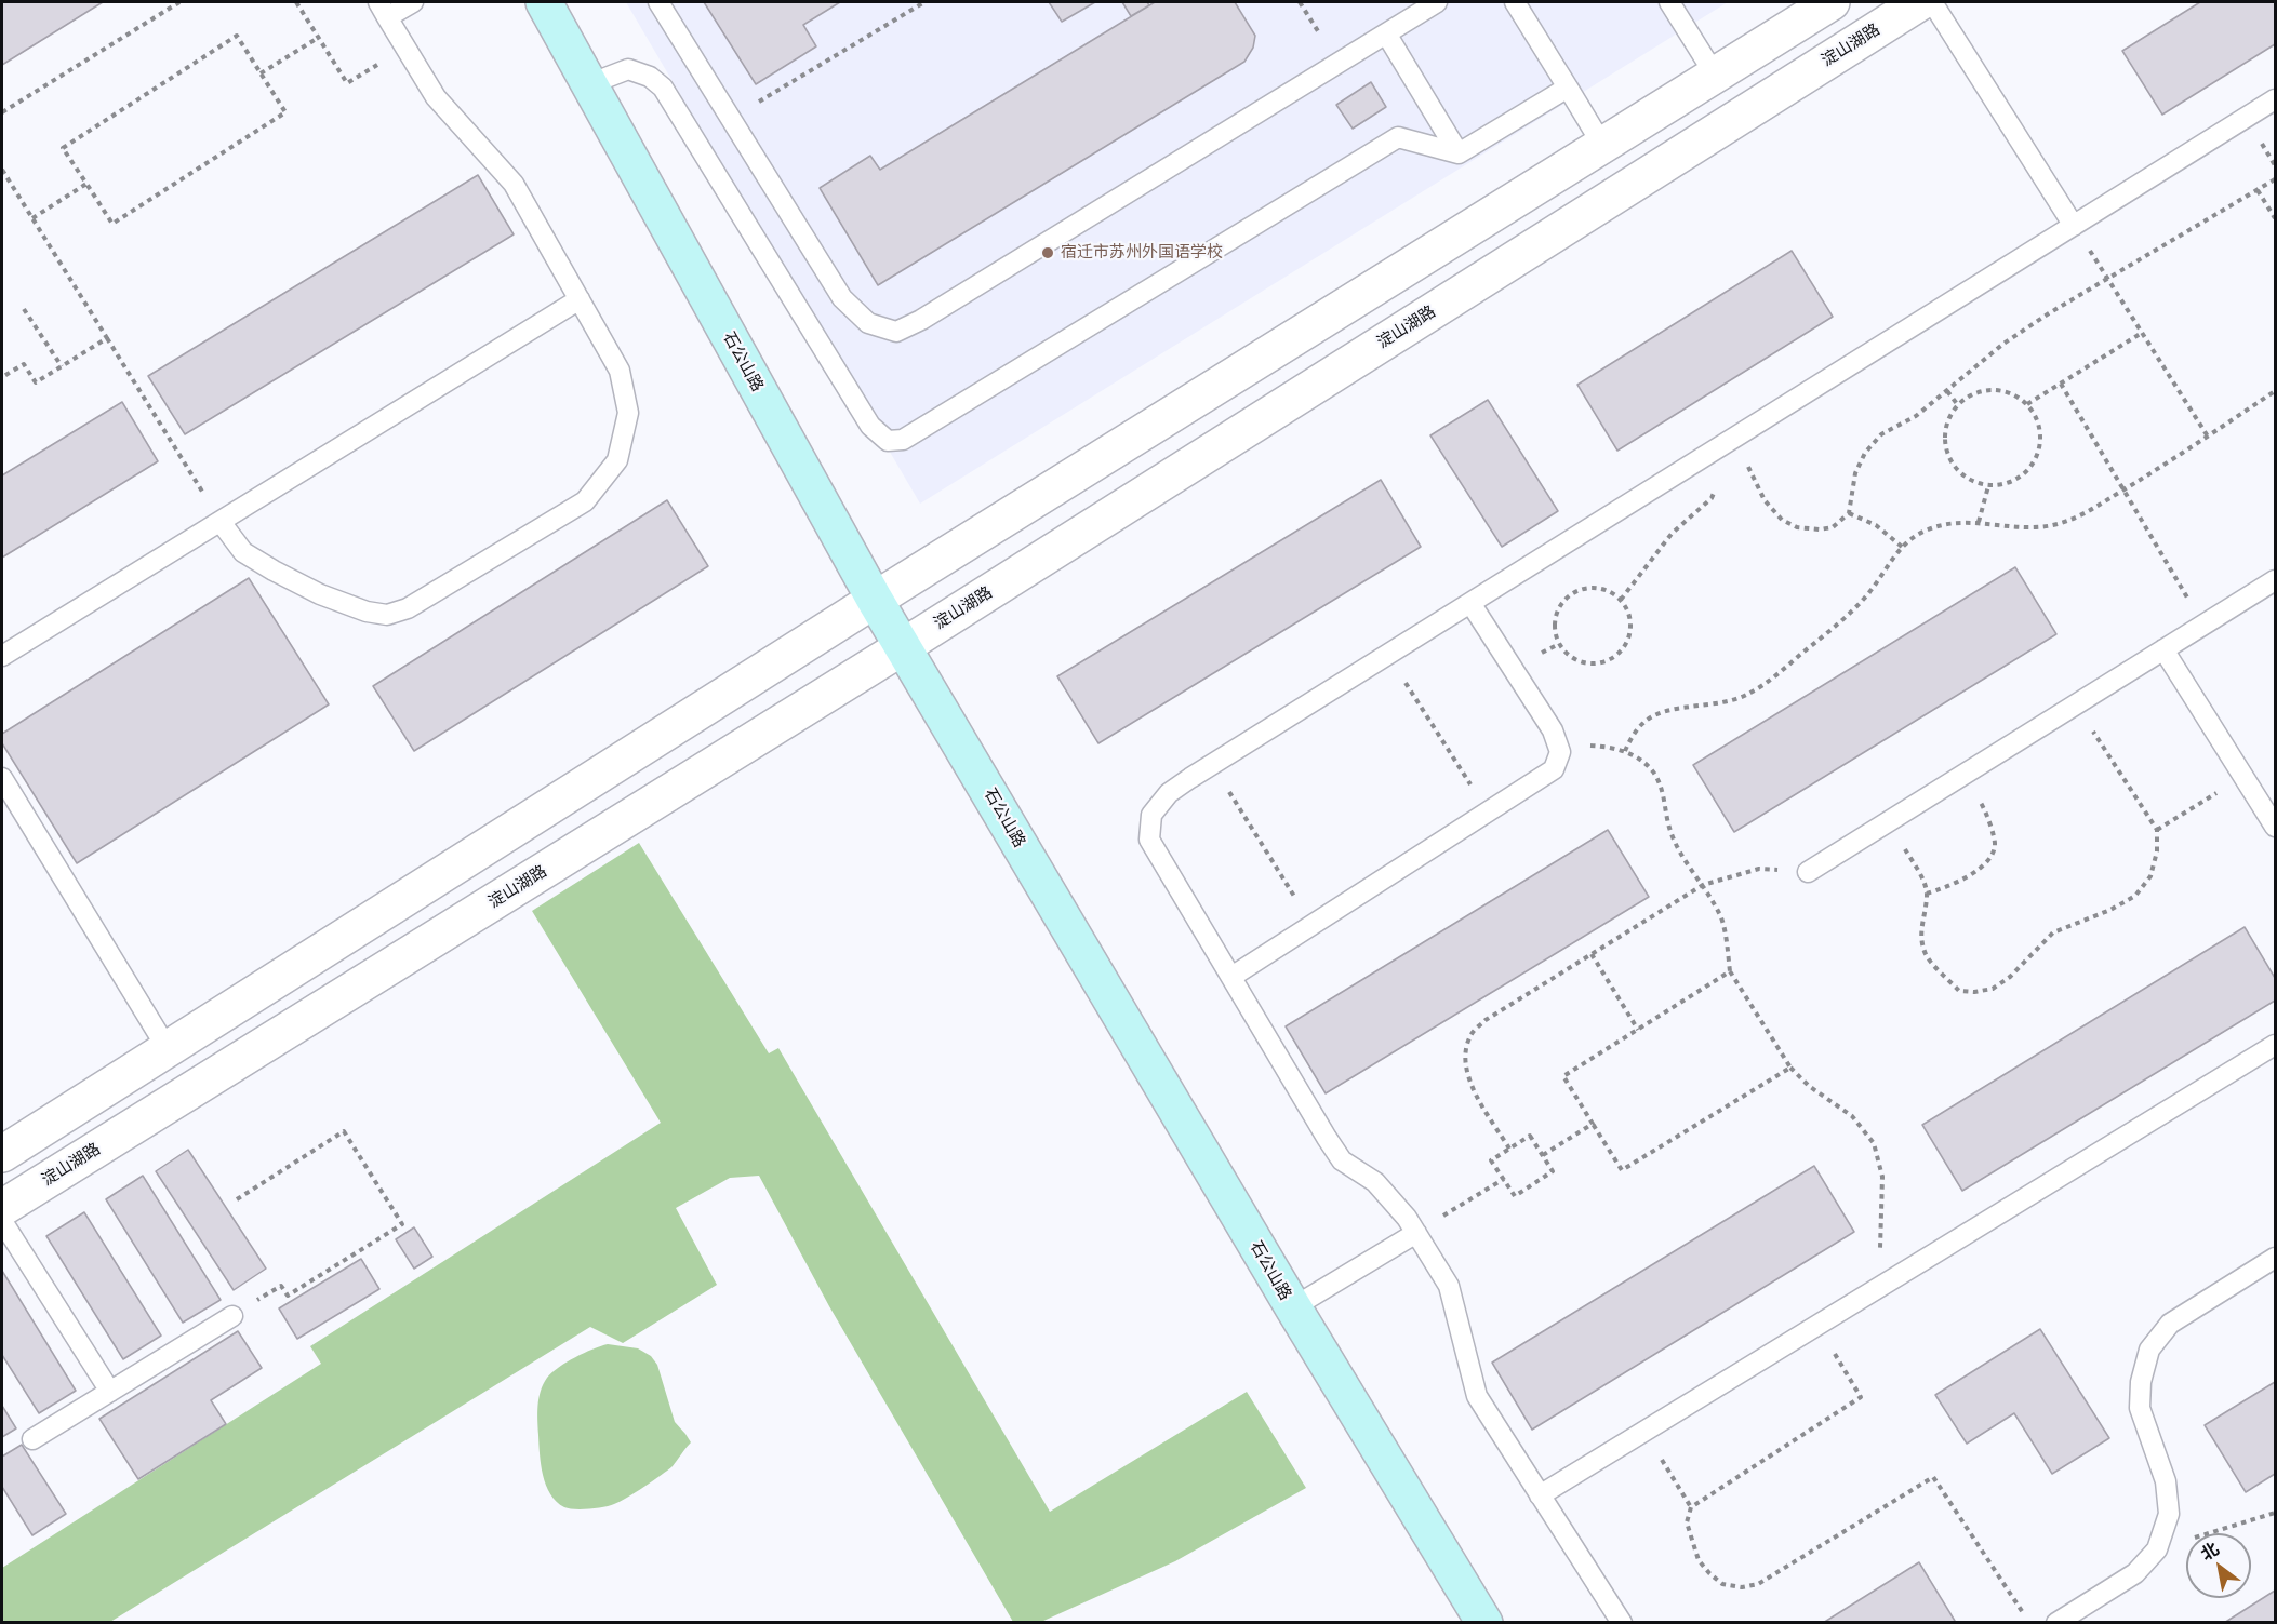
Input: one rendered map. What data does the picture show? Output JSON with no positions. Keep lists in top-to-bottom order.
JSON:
{
  "streets": {
    "street": ["淀山湖路", "石公山路"]
  },
  "crossings": [
    ["淀山湖路", "石公山路"]
  ],
  "places": ["宿迁市苏州外国语学校"],
  "north": "top left"
}
